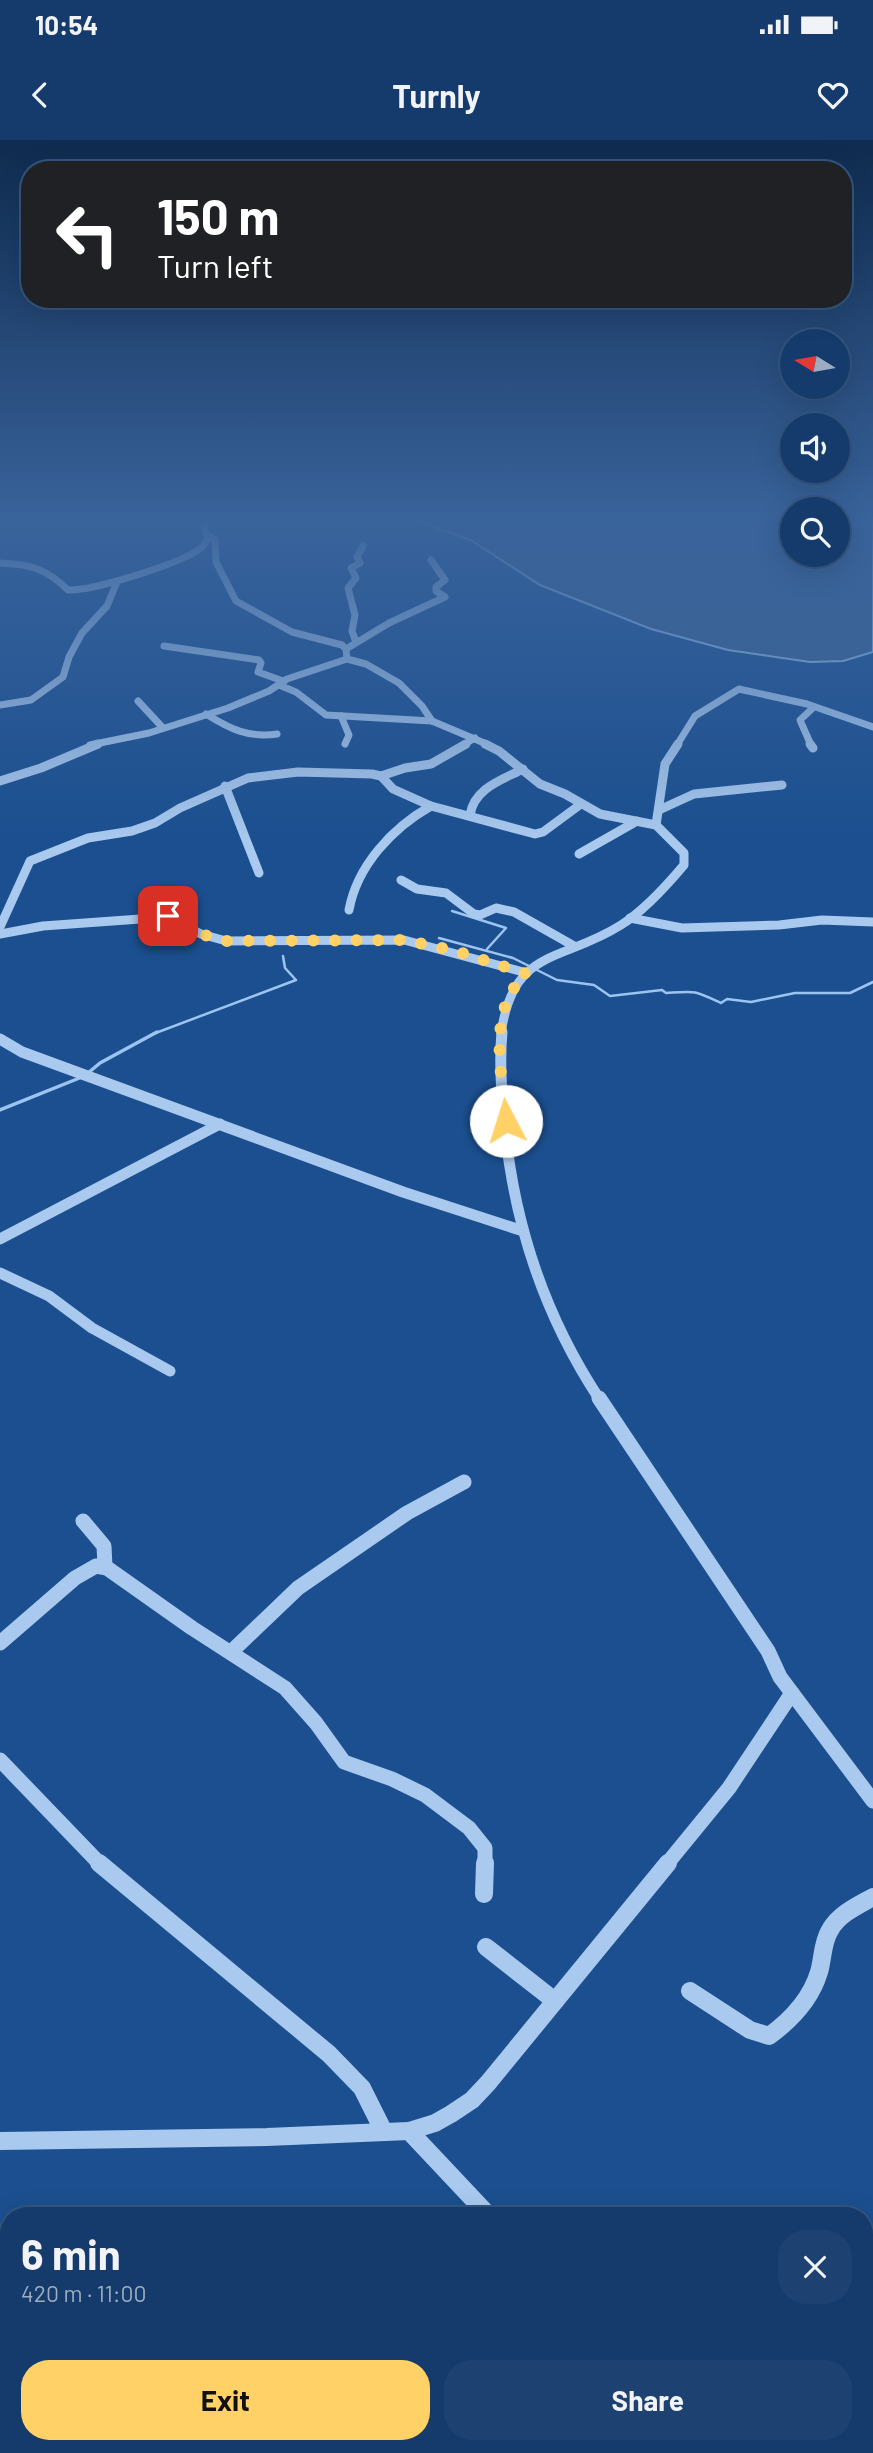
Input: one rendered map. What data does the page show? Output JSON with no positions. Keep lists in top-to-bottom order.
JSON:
{
  "north": "left",
  "page": {
    "status": "10:54",
    "header": "Turnly",
    "turn": ["150 m", "Turn left"],
    "heading": ["6 min", "420 m · 11:00"],
    "buttons": ["Exit", "Share"]
  }
}
